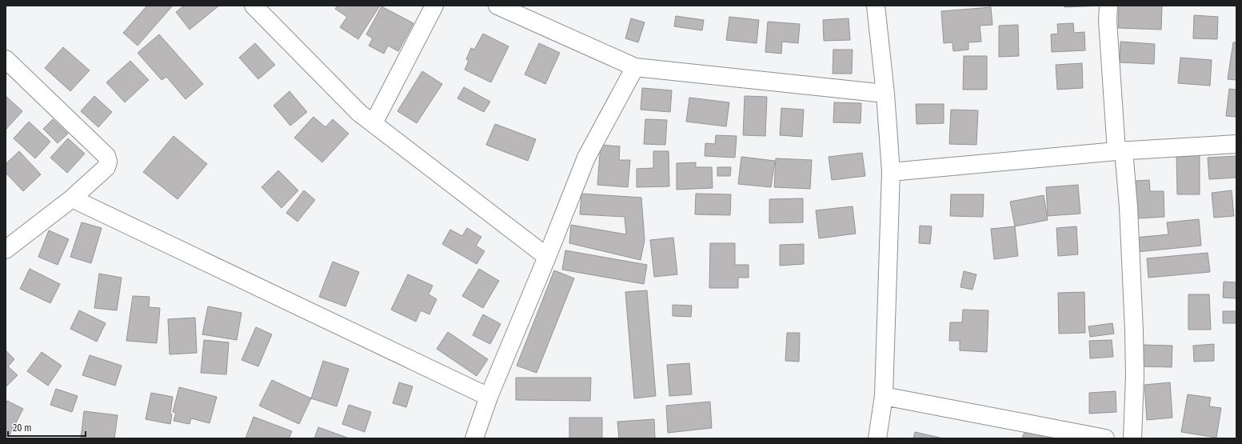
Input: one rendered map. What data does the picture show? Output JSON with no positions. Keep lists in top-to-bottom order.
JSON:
{
  "scale_bar": "20 m"
}
